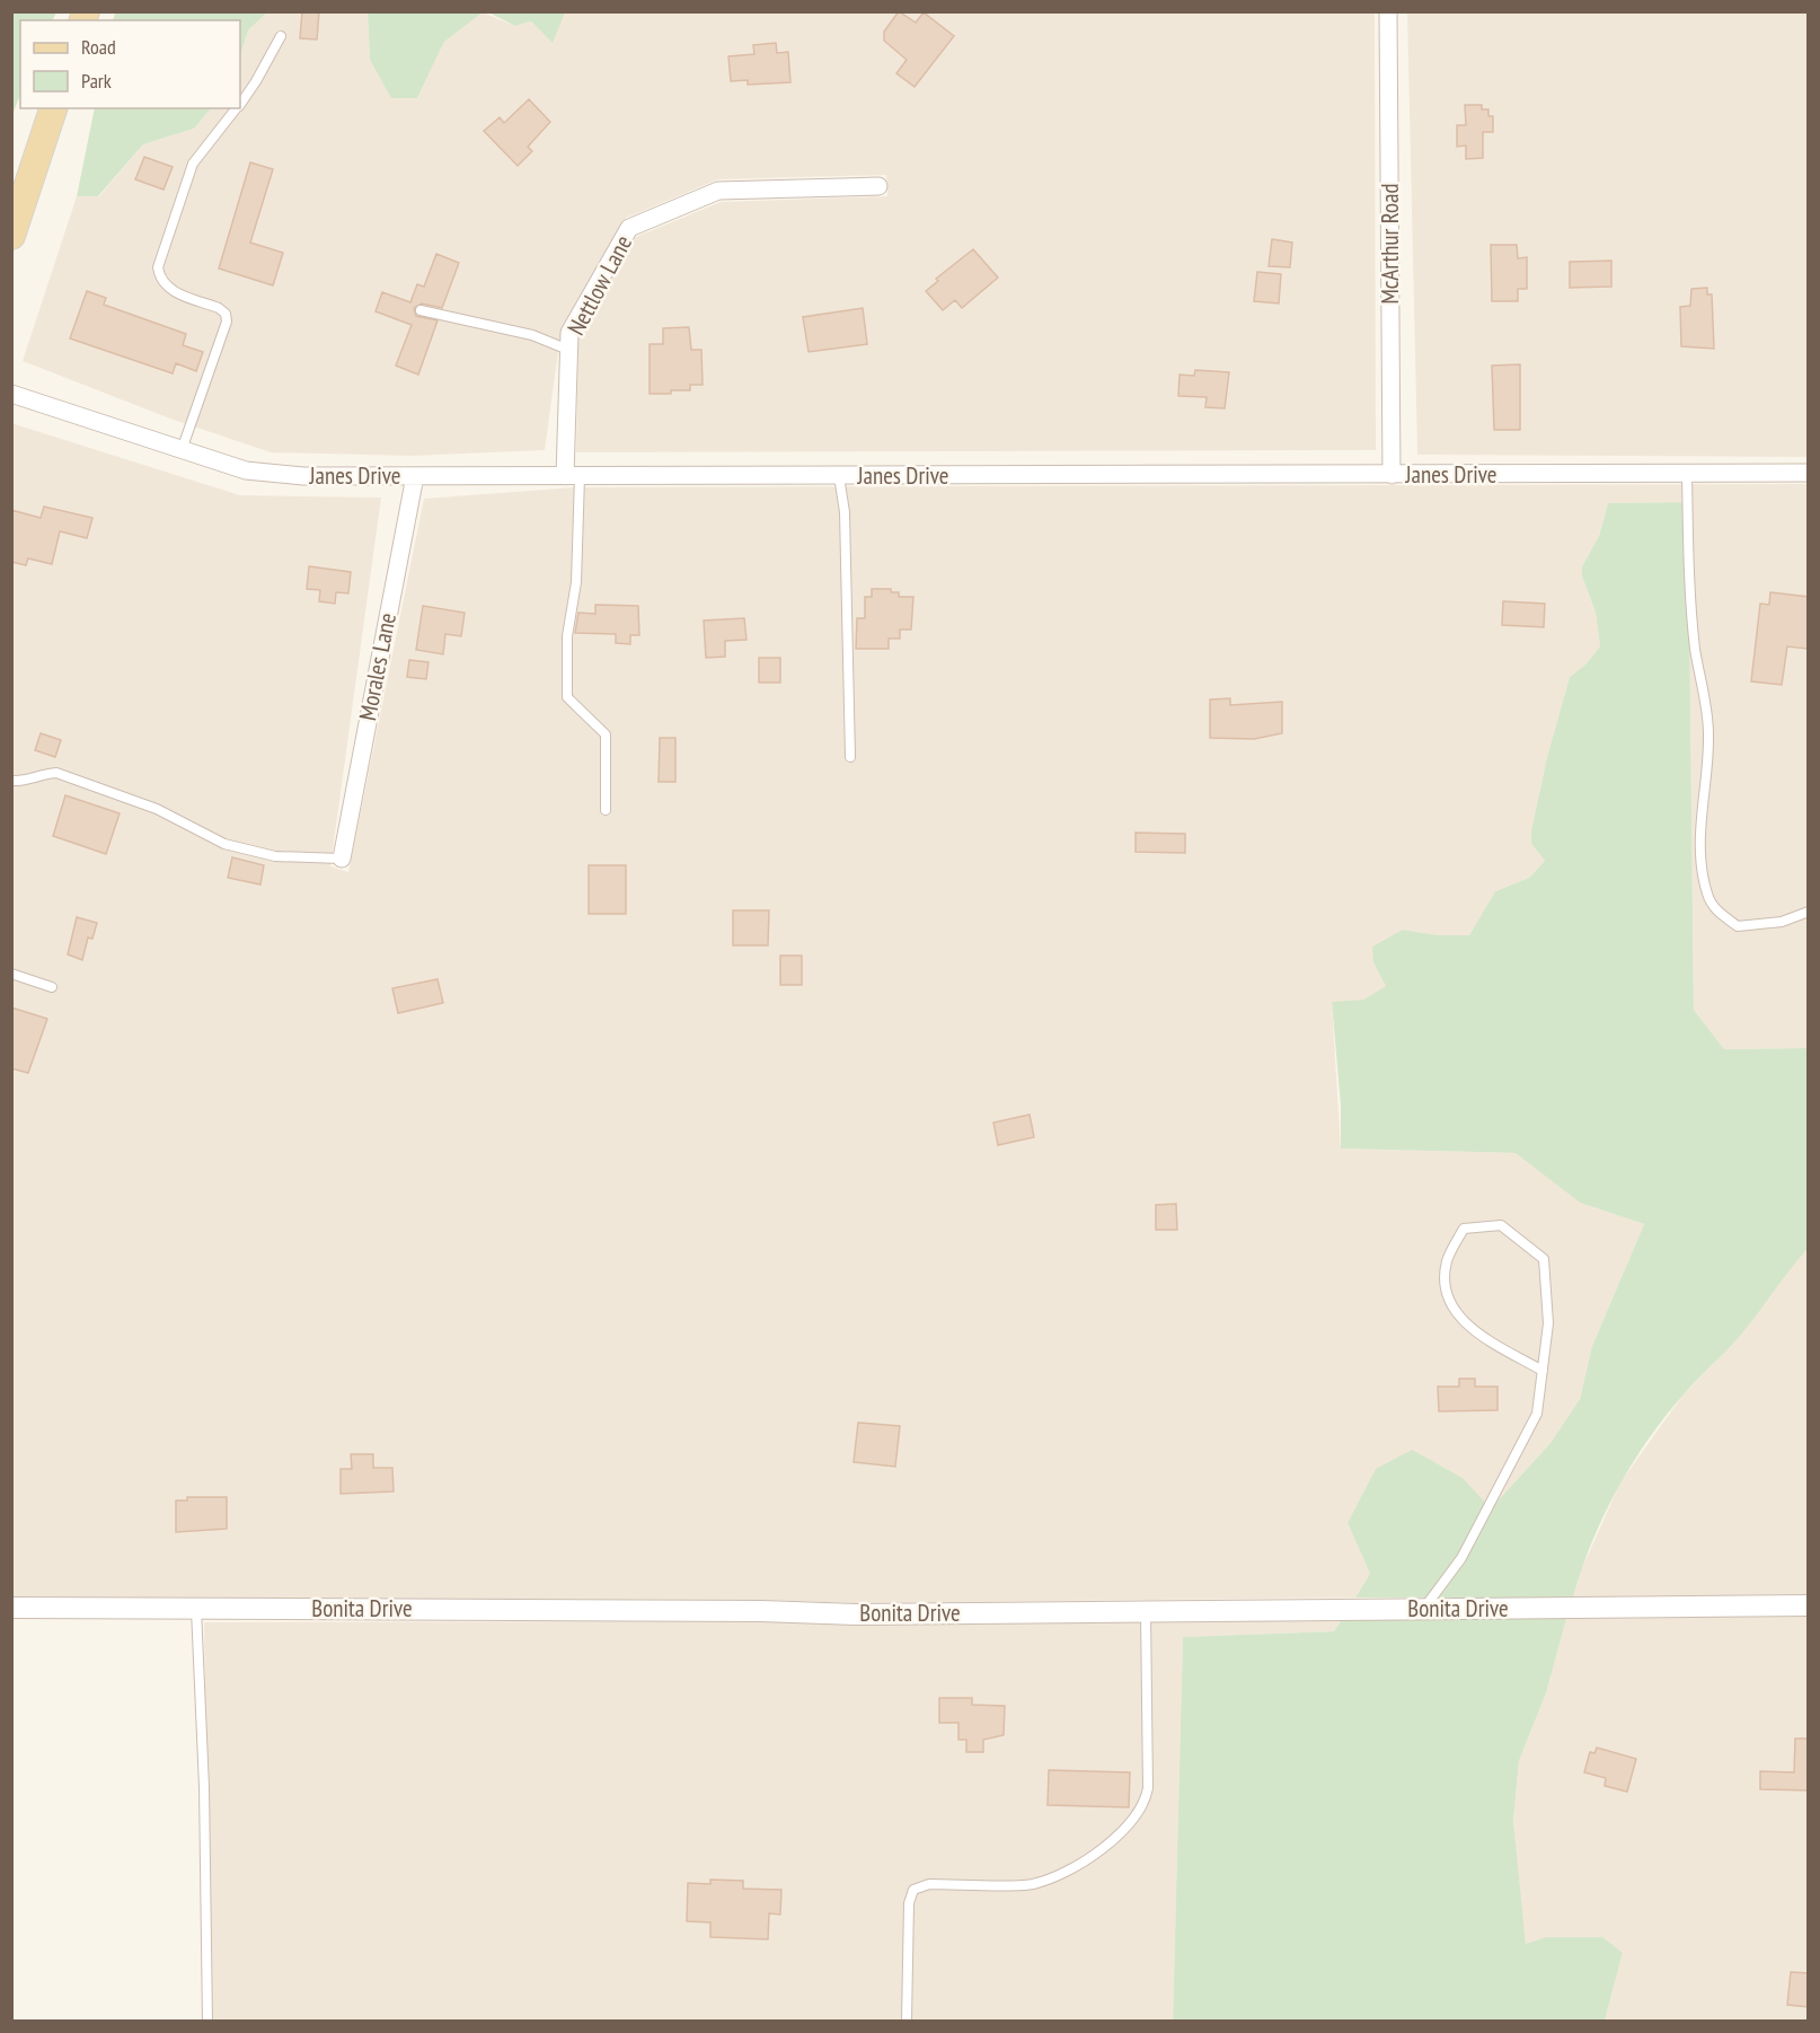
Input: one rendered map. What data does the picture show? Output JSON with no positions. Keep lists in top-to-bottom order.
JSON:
{
  "streets": {
    "street": [
      "McArthur Road",
      "Nettlow Lane",
      "Janes Drive",
      "Morales Lane",
      "Bonita Drive"
    ]
  },
  "crossings": [
    ["McArthur Road", "Janes Drive"],
    ["Nettlow Lane", "Janes Drive"],
    ["Janes Drive", "Morales Lane"]
  ],
  "legend": ["Road", "Park"]
}
